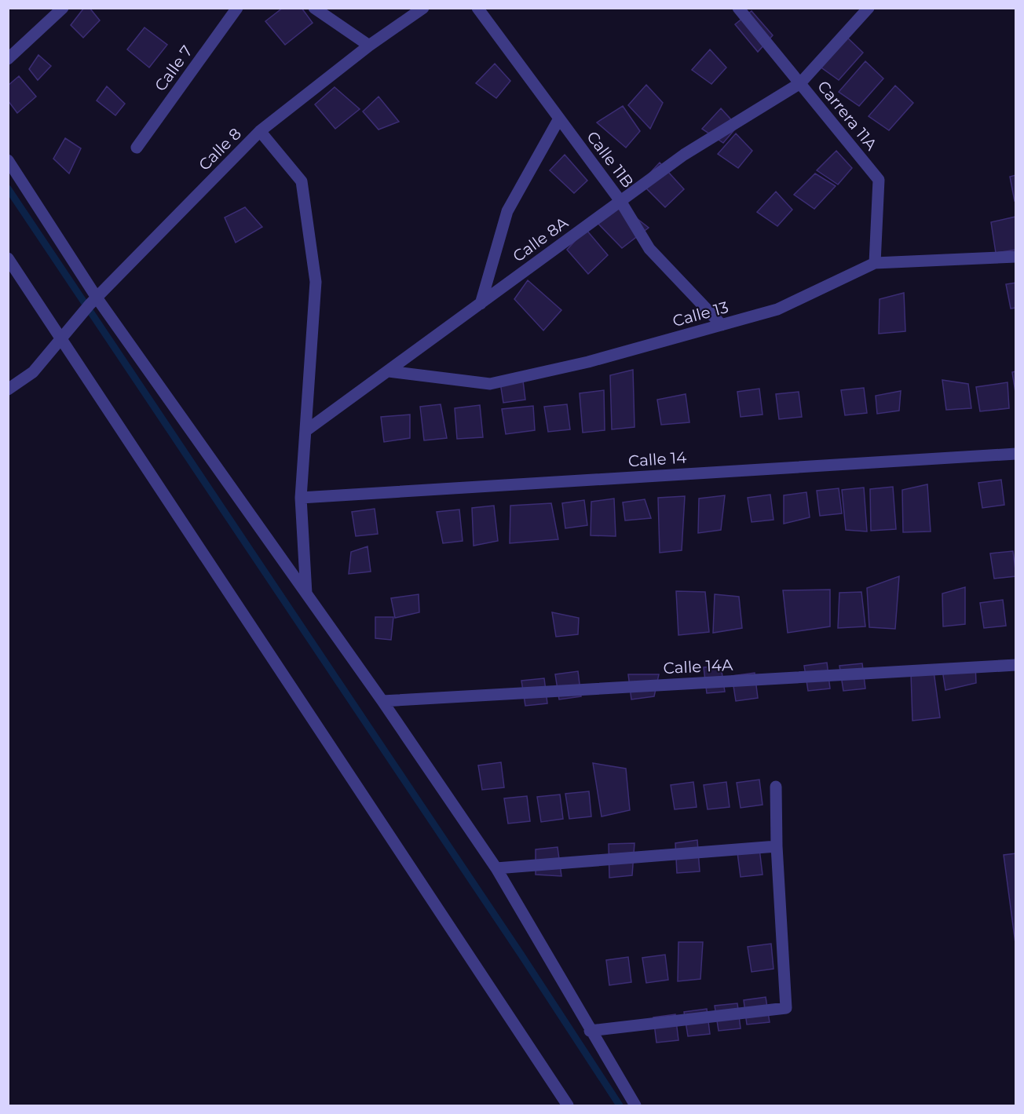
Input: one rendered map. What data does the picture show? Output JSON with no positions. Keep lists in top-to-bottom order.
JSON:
{
  "streets": {
    "street": [
      "Calle 7",
      "Carrera 11A",
      "Calle 8",
      "Calle 11B",
      "Calle 8A",
      "Calle 13",
      "Calle 14",
      "Calle 14A"
    ]
  },
  "crossings": [
    ["Carrera 11A", "Calle 8A"],
    ["Carrera 11A", "Calle 13"],
    ["Calle 11B", "Calle 8A"],
    ["Calle 11B", "Calle 13"],
    ["Calle 8A", "Calle 13"]
  ]
}
